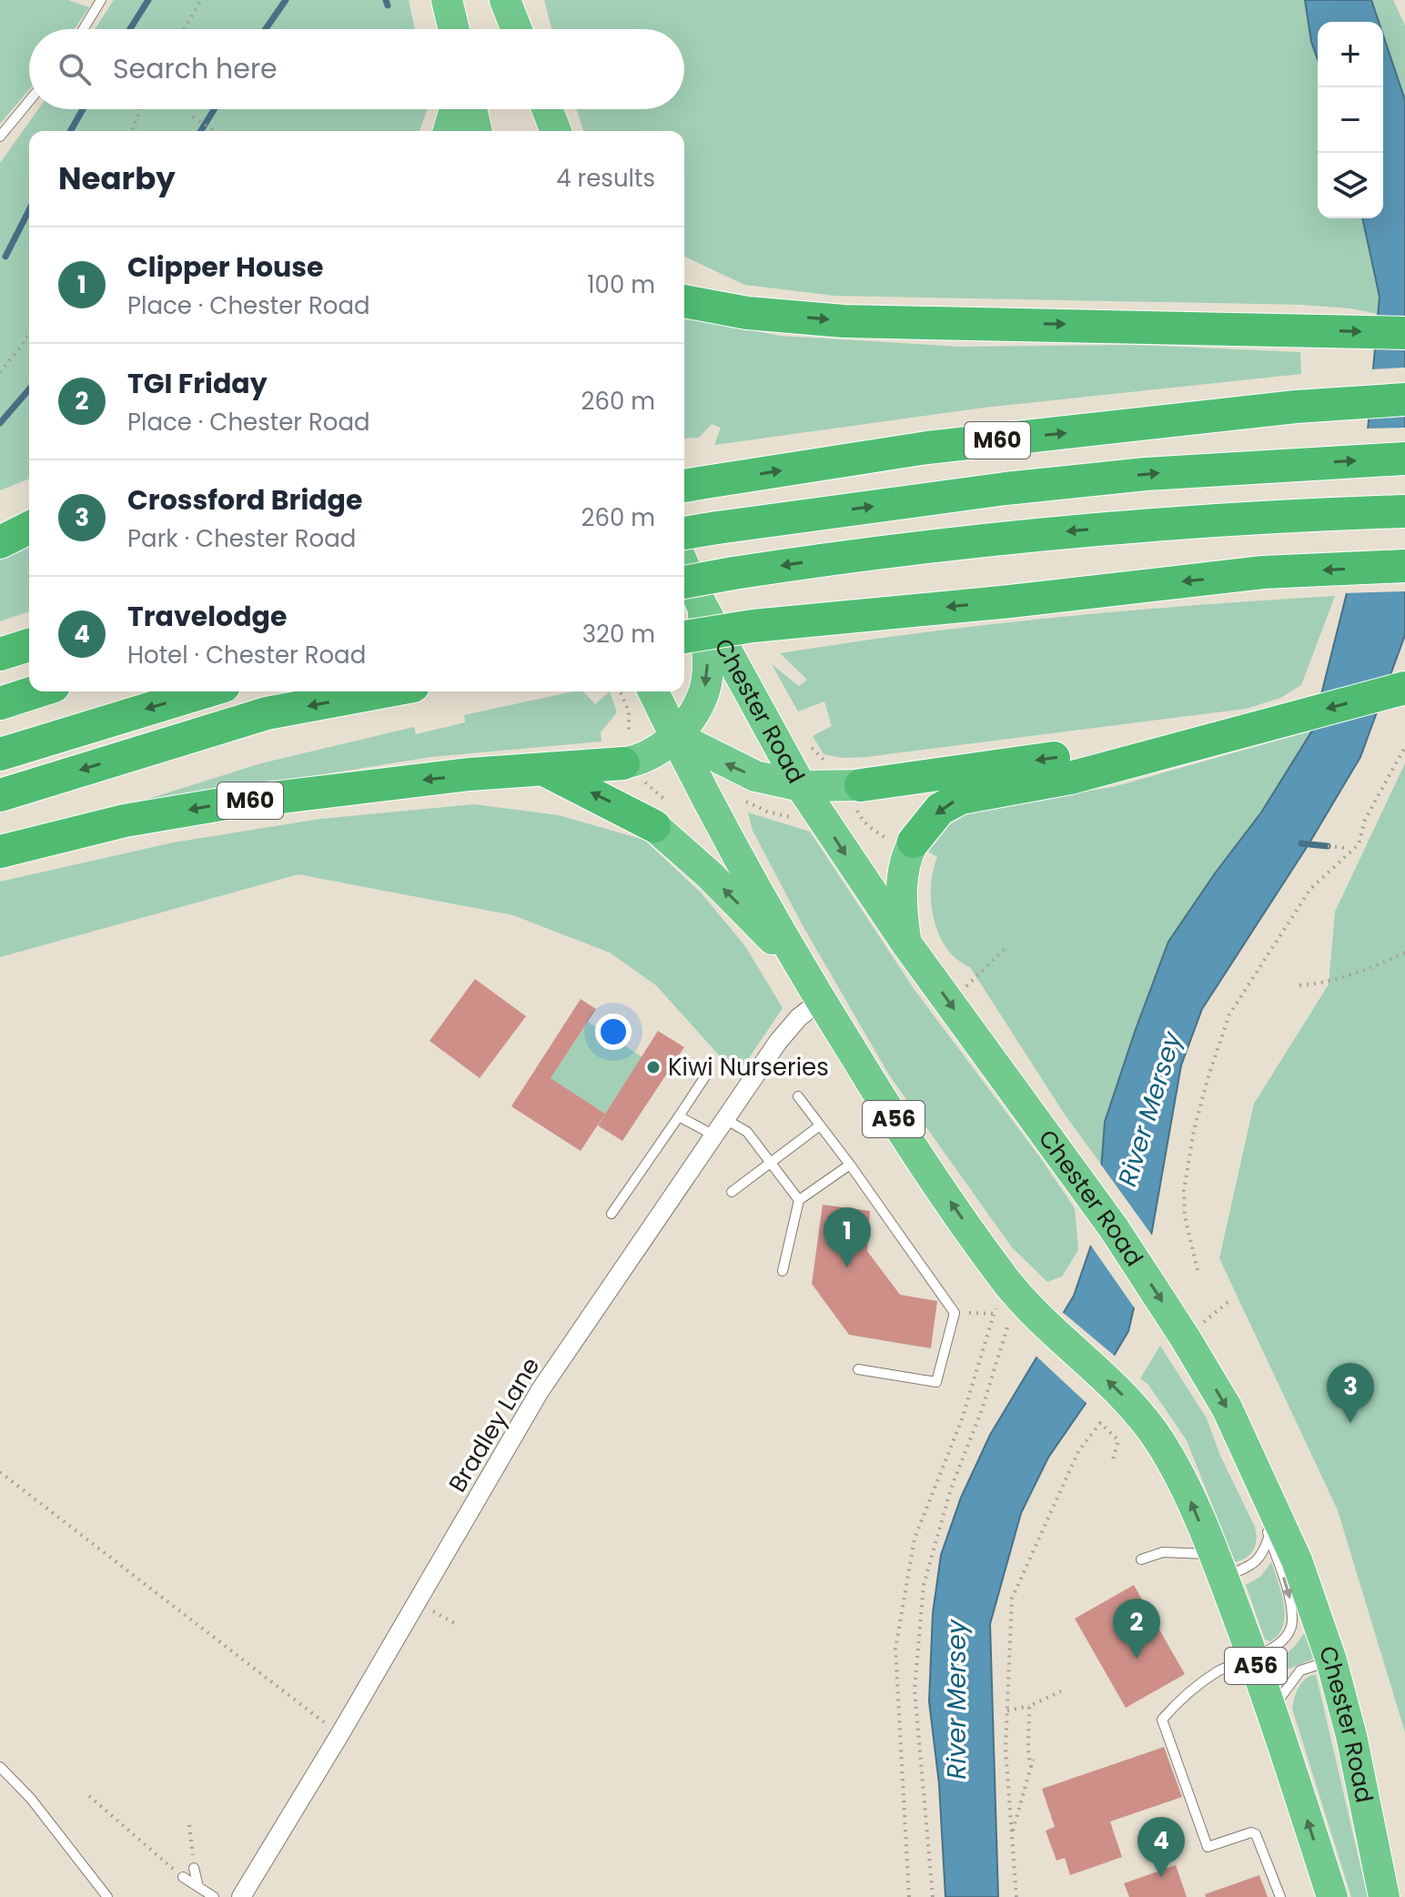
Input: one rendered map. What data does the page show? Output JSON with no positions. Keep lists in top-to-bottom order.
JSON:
{
  "streets": {
    "highway": ["M60", "Chester Road", "A56"],
    "street": ["Bradley Lane"]
  },
  "crossings": [
    ["A56", "Bradley Lane"]
  ],
  "water": ["River Mersey"],
  "places": ["Kiwi Nurseries"],
  "page": {
    "map_buttons": ["+", "−"],
    "search": "Search here",
    "heading": ["Nearby", "4 results"],
    "list": [
      {
        "mark": "1",
        "name": "Clipper House",
        "note": "Place · Chester Road",
        "value": "100 m"
      },
      {
        "mark": "2",
        "name": "TGI Friday",
        "note": "Place · Chester Road",
        "value": "260 m"
      },
      {
        "mark": "3",
        "name": "Crossford Bridge",
        "note": "Park · Chester Road",
        "value": "260 m"
      },
      {
        "mark": "4",
        "name": "Travelodge",
        "note": "Hotel · Chester Road",
        "value": "320 m"
      }
    ],
    "pins": [
      "1",
      "3",
      "2",
      "4"
    ]
  }
}
